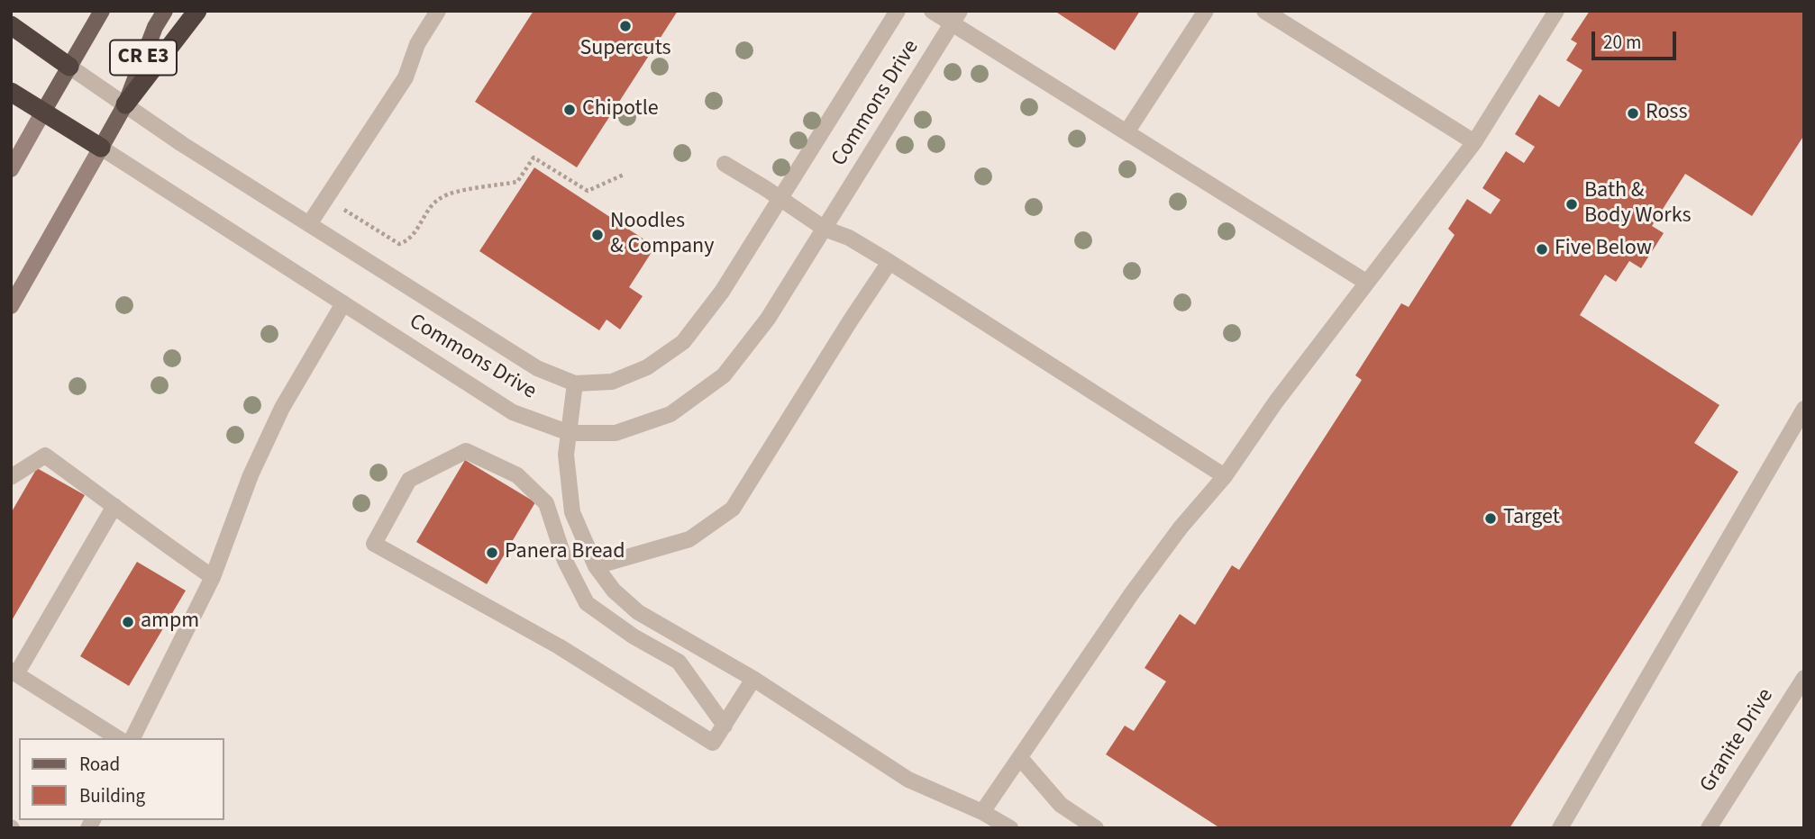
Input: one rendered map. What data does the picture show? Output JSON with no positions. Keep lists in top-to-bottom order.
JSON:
{
  "streets": {
    "main road": ["CR E3"],
    "street": ["Commons Drive", "Granite Drive"]
  },
  "crossings": [
    ["CR E3", "Commons Drive"]
  ],
  "places": [
    "Supercuts",
    "Chipotle",
    "Ross",
    "Bath & Body Works",
    "Noodles & Company",
    "Five Below",
    "Target",
    "Panera Bread",
    "ampm"
  ],
  "legend": ["Road", "Building"],
  "scale_bar": "20 m"
}
